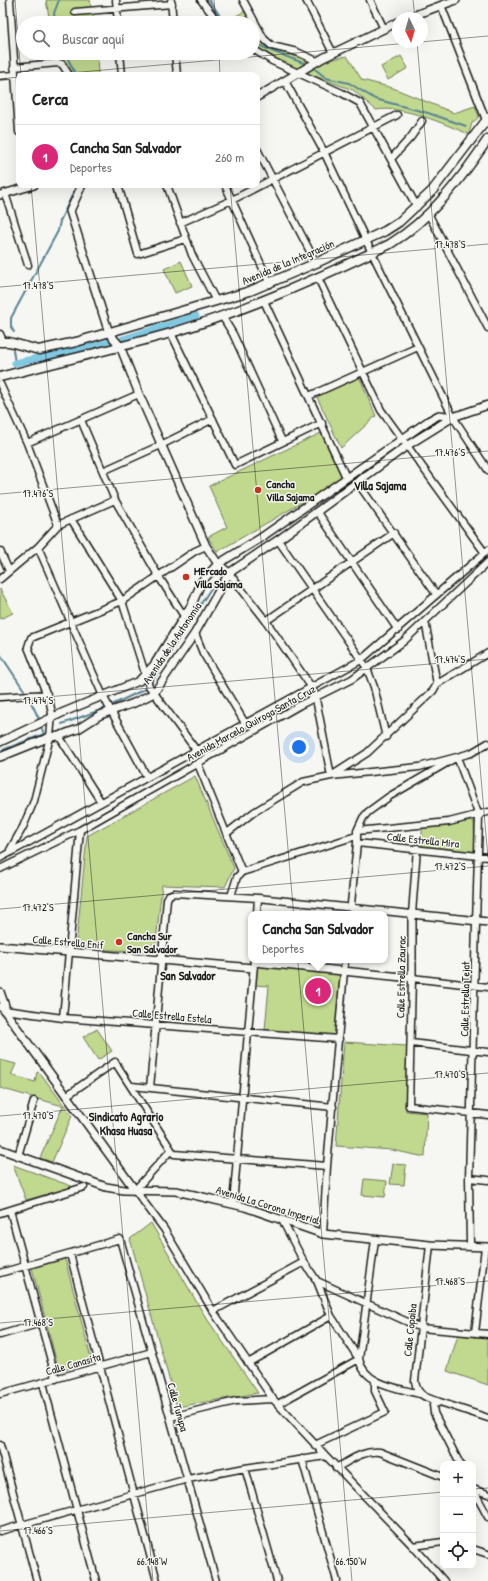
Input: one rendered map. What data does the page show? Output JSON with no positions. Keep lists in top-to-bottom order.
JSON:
{
  "streets": {
    "main road": ["Avenida de la Integración"],
    "street": [
      "Avenida de la Autonomía",
      "Avenida Marcelo Quiroga Santa Cruz",
      "Calle Estrella Mira",
      "Calle Estrella Enif",
      "Calle Estrella Zaurac",
      "Calle Estrella Tejat",
      "Calle Estrella Estela",
      "Avenida La Corona Imperial",
      "Calle Copaiba",
      "Calle Canasita",
      "Calle Tunupa"
    ]
  },
  "crossings": [
    ["Calle Estrella Mira", "Calle Estrella Zaurac"],
    ["Calle Estrella Mira", "Calle Estrella Tejat"],
    ["Calle Estrella Enif", "Calle Estrella Zaurac"],
    ["Calle Estrella Zaurac", "Calle Estrella Tejat"],
    ["Calle Estrella Tejat", "Avenida La Corona Imperial"],
    ["Avenida La Corona Imperial", "Calle Copaiba"],
    ["Calle Canasita", "Calle Tunupa"]
  ],
  "districts": ["Villa Sajama", "San Salvador", "Sindicato Agrario Khasa Huasa"],
  "places": ["Cancha Villa Sajama", "MErcado Villa Sajama", "Cancha Sur San Salvador"],
  "north": "bottom",
  "page": {
    "search": "Buscar aquí",
    "heading": "Cerca",
    "list": [
      {
        "mark": "1",
        "name": "Cancha San Salvador",
        "note": "Deportes",
        "value": "260 m"
      }
    ],
    "popup": ["Cancha San Salvador", "Deportes"],
    "pins": "1",
    "map_buttons": ["+", "−"]
  },
  "coordinates": [
    "17.478°S",
    "17.476°S",
    "17.474°S",
    "17.472°S",
    "17.470°S",
    "17.468°S",
    "17.466°S",
    "66.148°W",
    "66.150°W"
  ]
}
